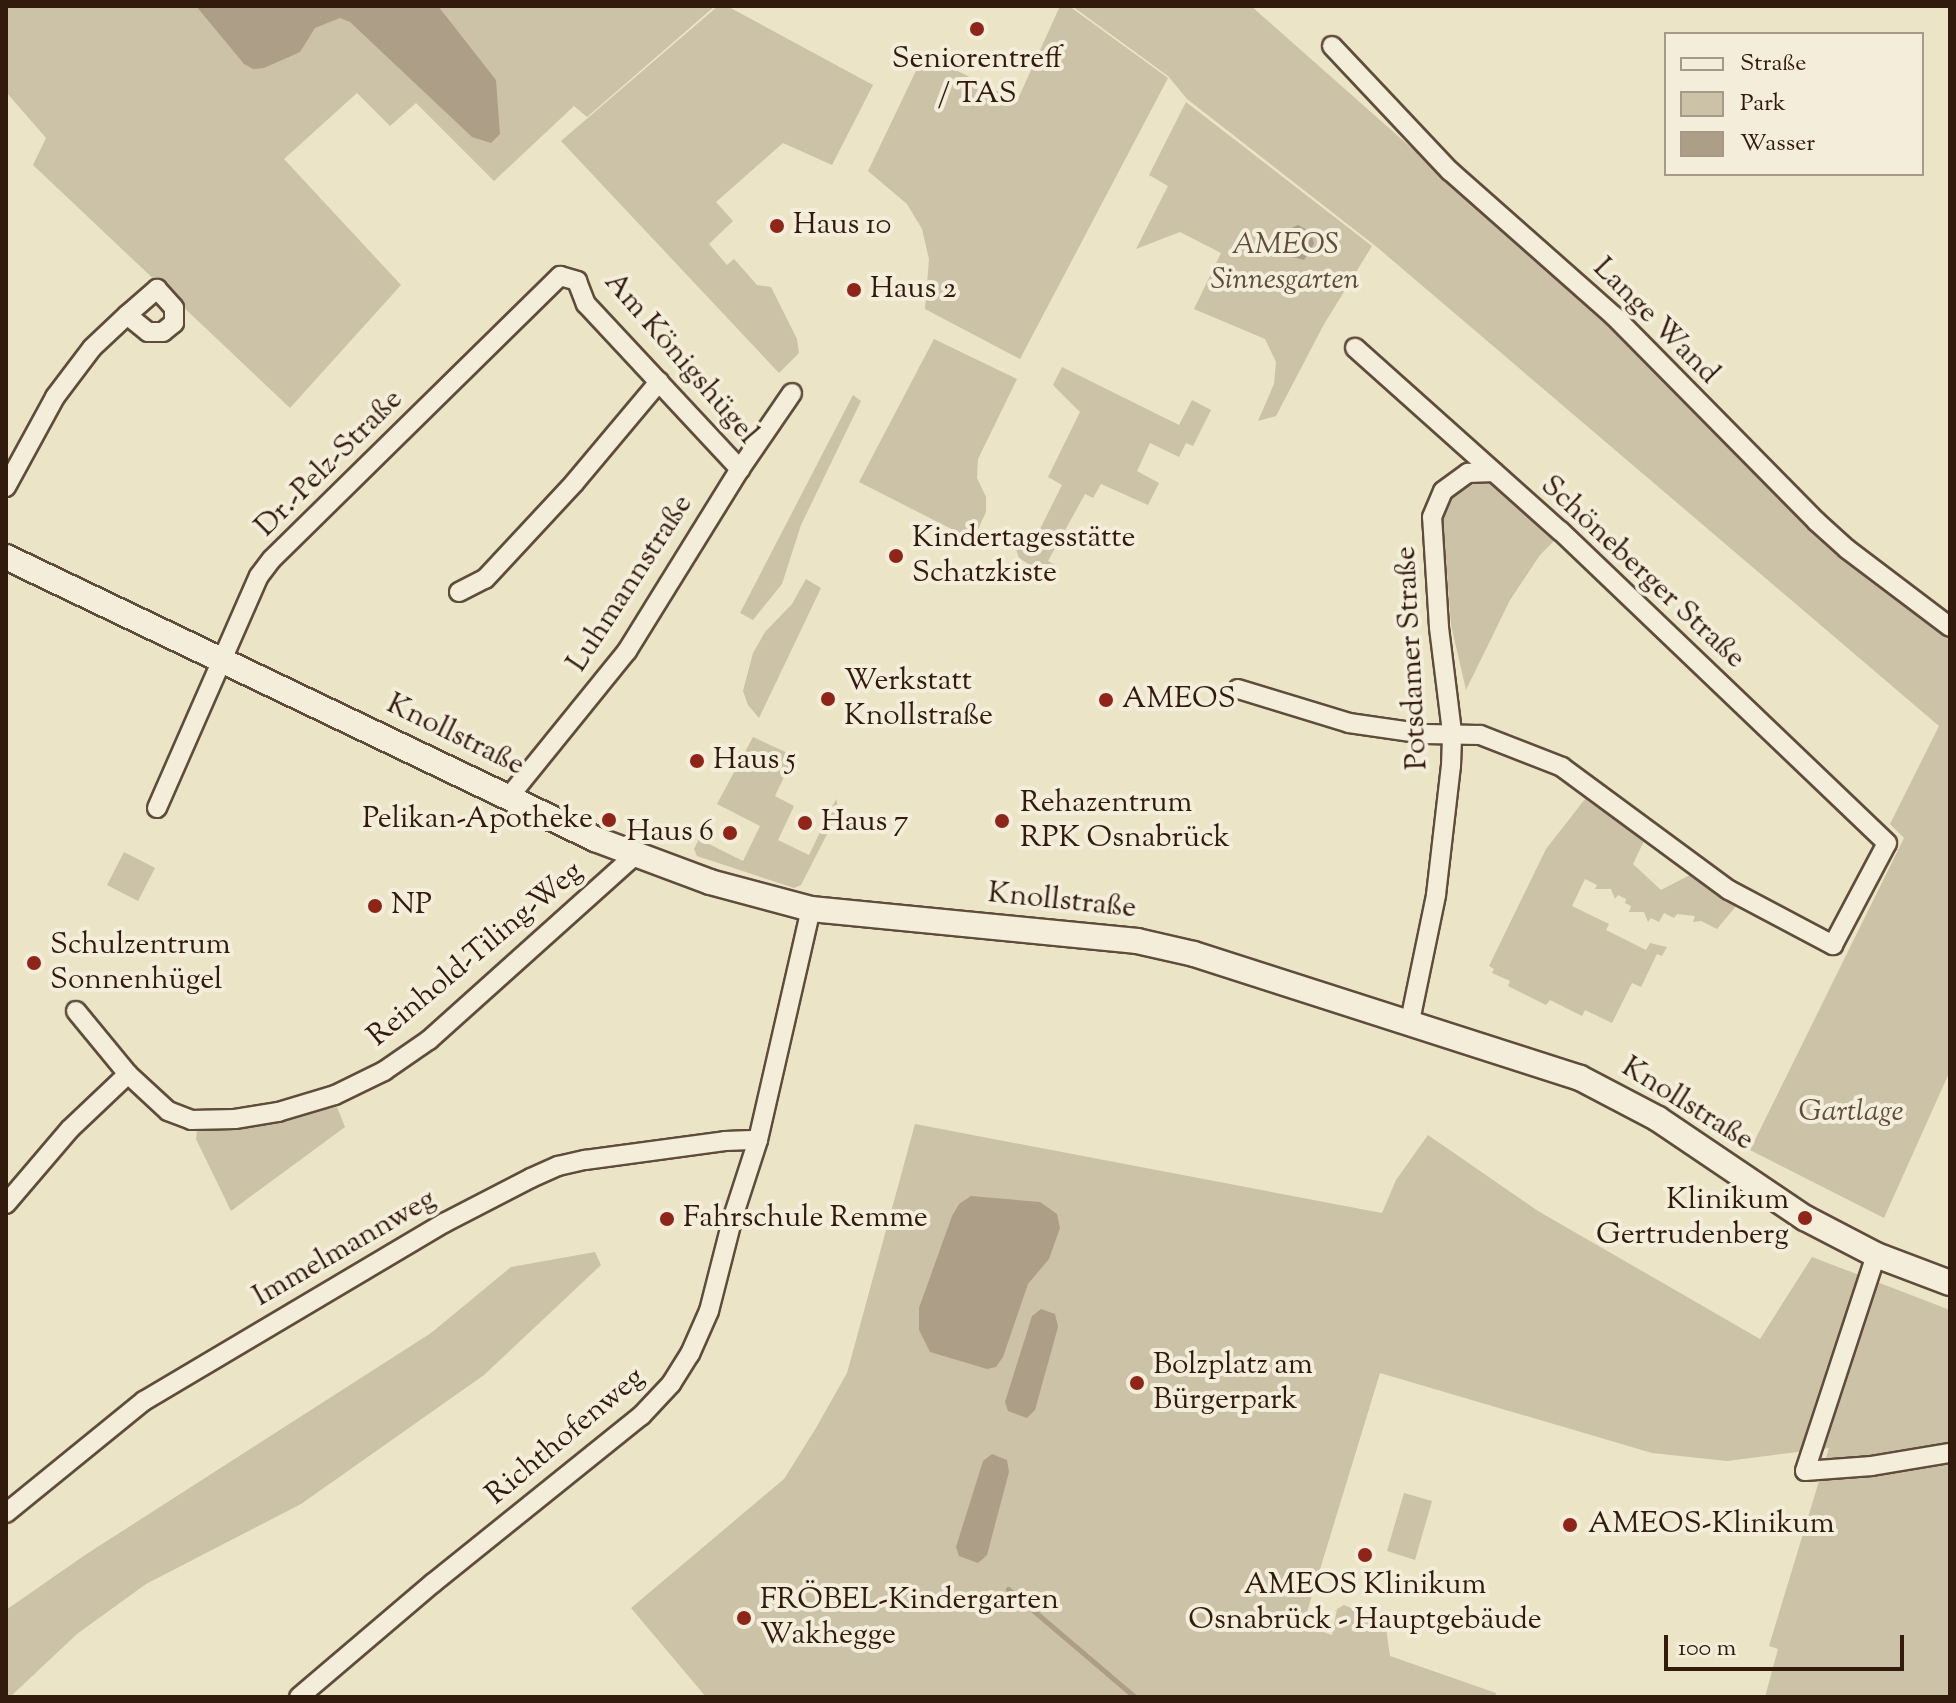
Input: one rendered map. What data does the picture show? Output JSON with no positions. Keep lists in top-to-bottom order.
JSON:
{
  "streets": {
    "street": [
      "Lange Wand",
      "Am Königshügel",
      "Dr.-Pelz-Straße",
      "Schöneberger Straße",
      "Luhmannstraße",
      "Potsdamer Straße",
      "Knollstraße",
      "Reinhold-Tiling-Weg",
      "Immelmannweg",
      "Richthofenweg"
    ]
  },
  "crossings": [
    ["Am Königshügel", "Dr.-Pelz-Straße"],
    ["Am Königshügel", "Luhmannstraße"],
    ["Dr.-Pelz-Straße", "Knollstraße"],
    ["Schöneberger Straße", "Potsdamer Straße"],
    ["Luhmannstraße", "Knollstraße"],
    ["Potsdamer Straße", "Knollstraße"],
    ["Knollstraße", "Reinhold-Tiling-Weg"],
    ["Knollstraße", "Richthofenweg"],
    ["Immelmannweg", "Richthofenweg"]
  ],
  "parks": ["AMEOS Sinnesgarten", "Gartlage"],
  "places": [
    "Seniorentreff / TAS",
    "Haus 10",
    "Haus 2",
    "Kindertagesstätte Schatzkiste",
    "Werkstatt Knollstraße",
    "AMEOS",
    "Haus 5",
    "Pelikan-Apotheke",
    "Rehazentrum RPK Osnabrück",
    "Haus 7",
    "Haus 6",
    "NP",
    "Schulzentrum Sonnenhügel",
    "Klinikum Gertrudenberg",
    "Fahrschule Remme",
    "Bolzplatz am Bürgerpark",
    "AMEOS-Klinikum",
    "AMEOS Klinikum Osnabrück - Hauptgebäude",
    "FRÖBEL-Kindergarten Wakhegge"
  ],
  "legend": ["Straße", "Park", "Wasser"],
  "scale_bar": "100 m"
}
